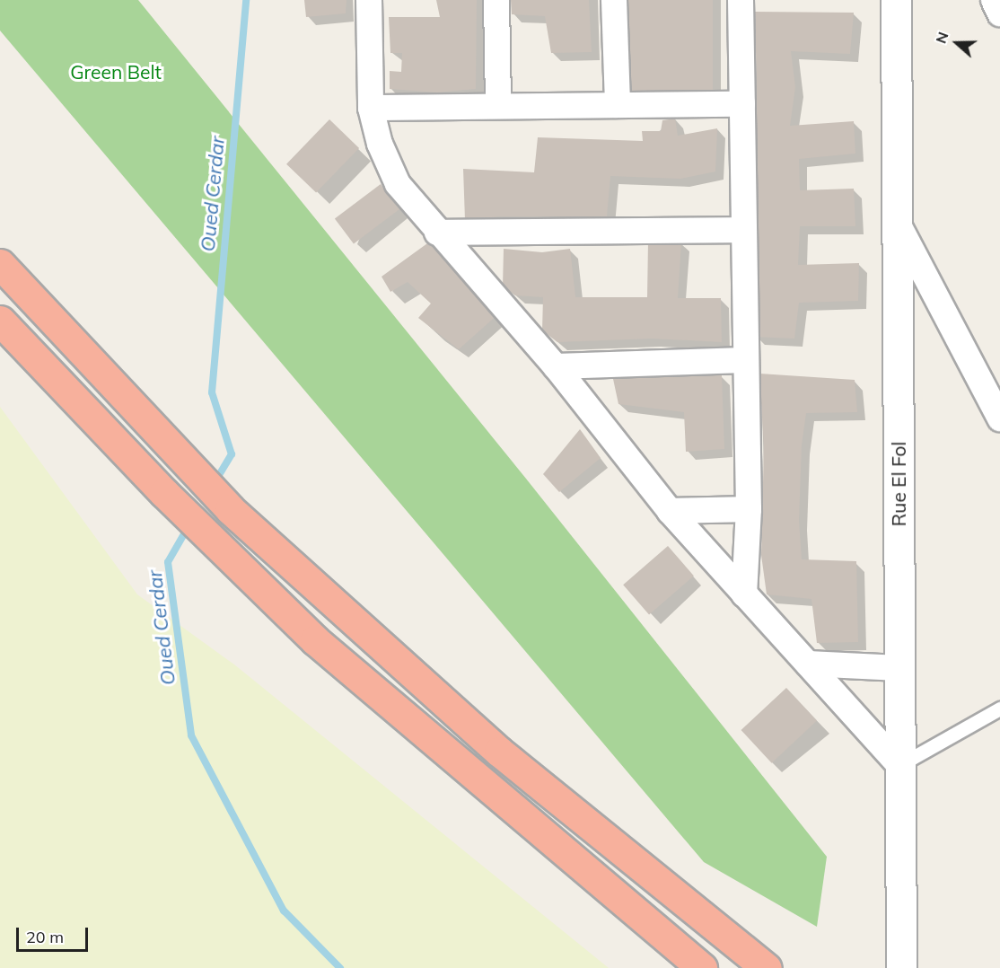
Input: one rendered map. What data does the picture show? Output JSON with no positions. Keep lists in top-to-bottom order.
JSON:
{
  "streets": {
    "street": ["Rue El Fol"]
  },
  "water": ["Oued Cerdar"],
  "parks": ["Green Belt"],
  "scale_bar": "20 m",
  "north": "left"
}
